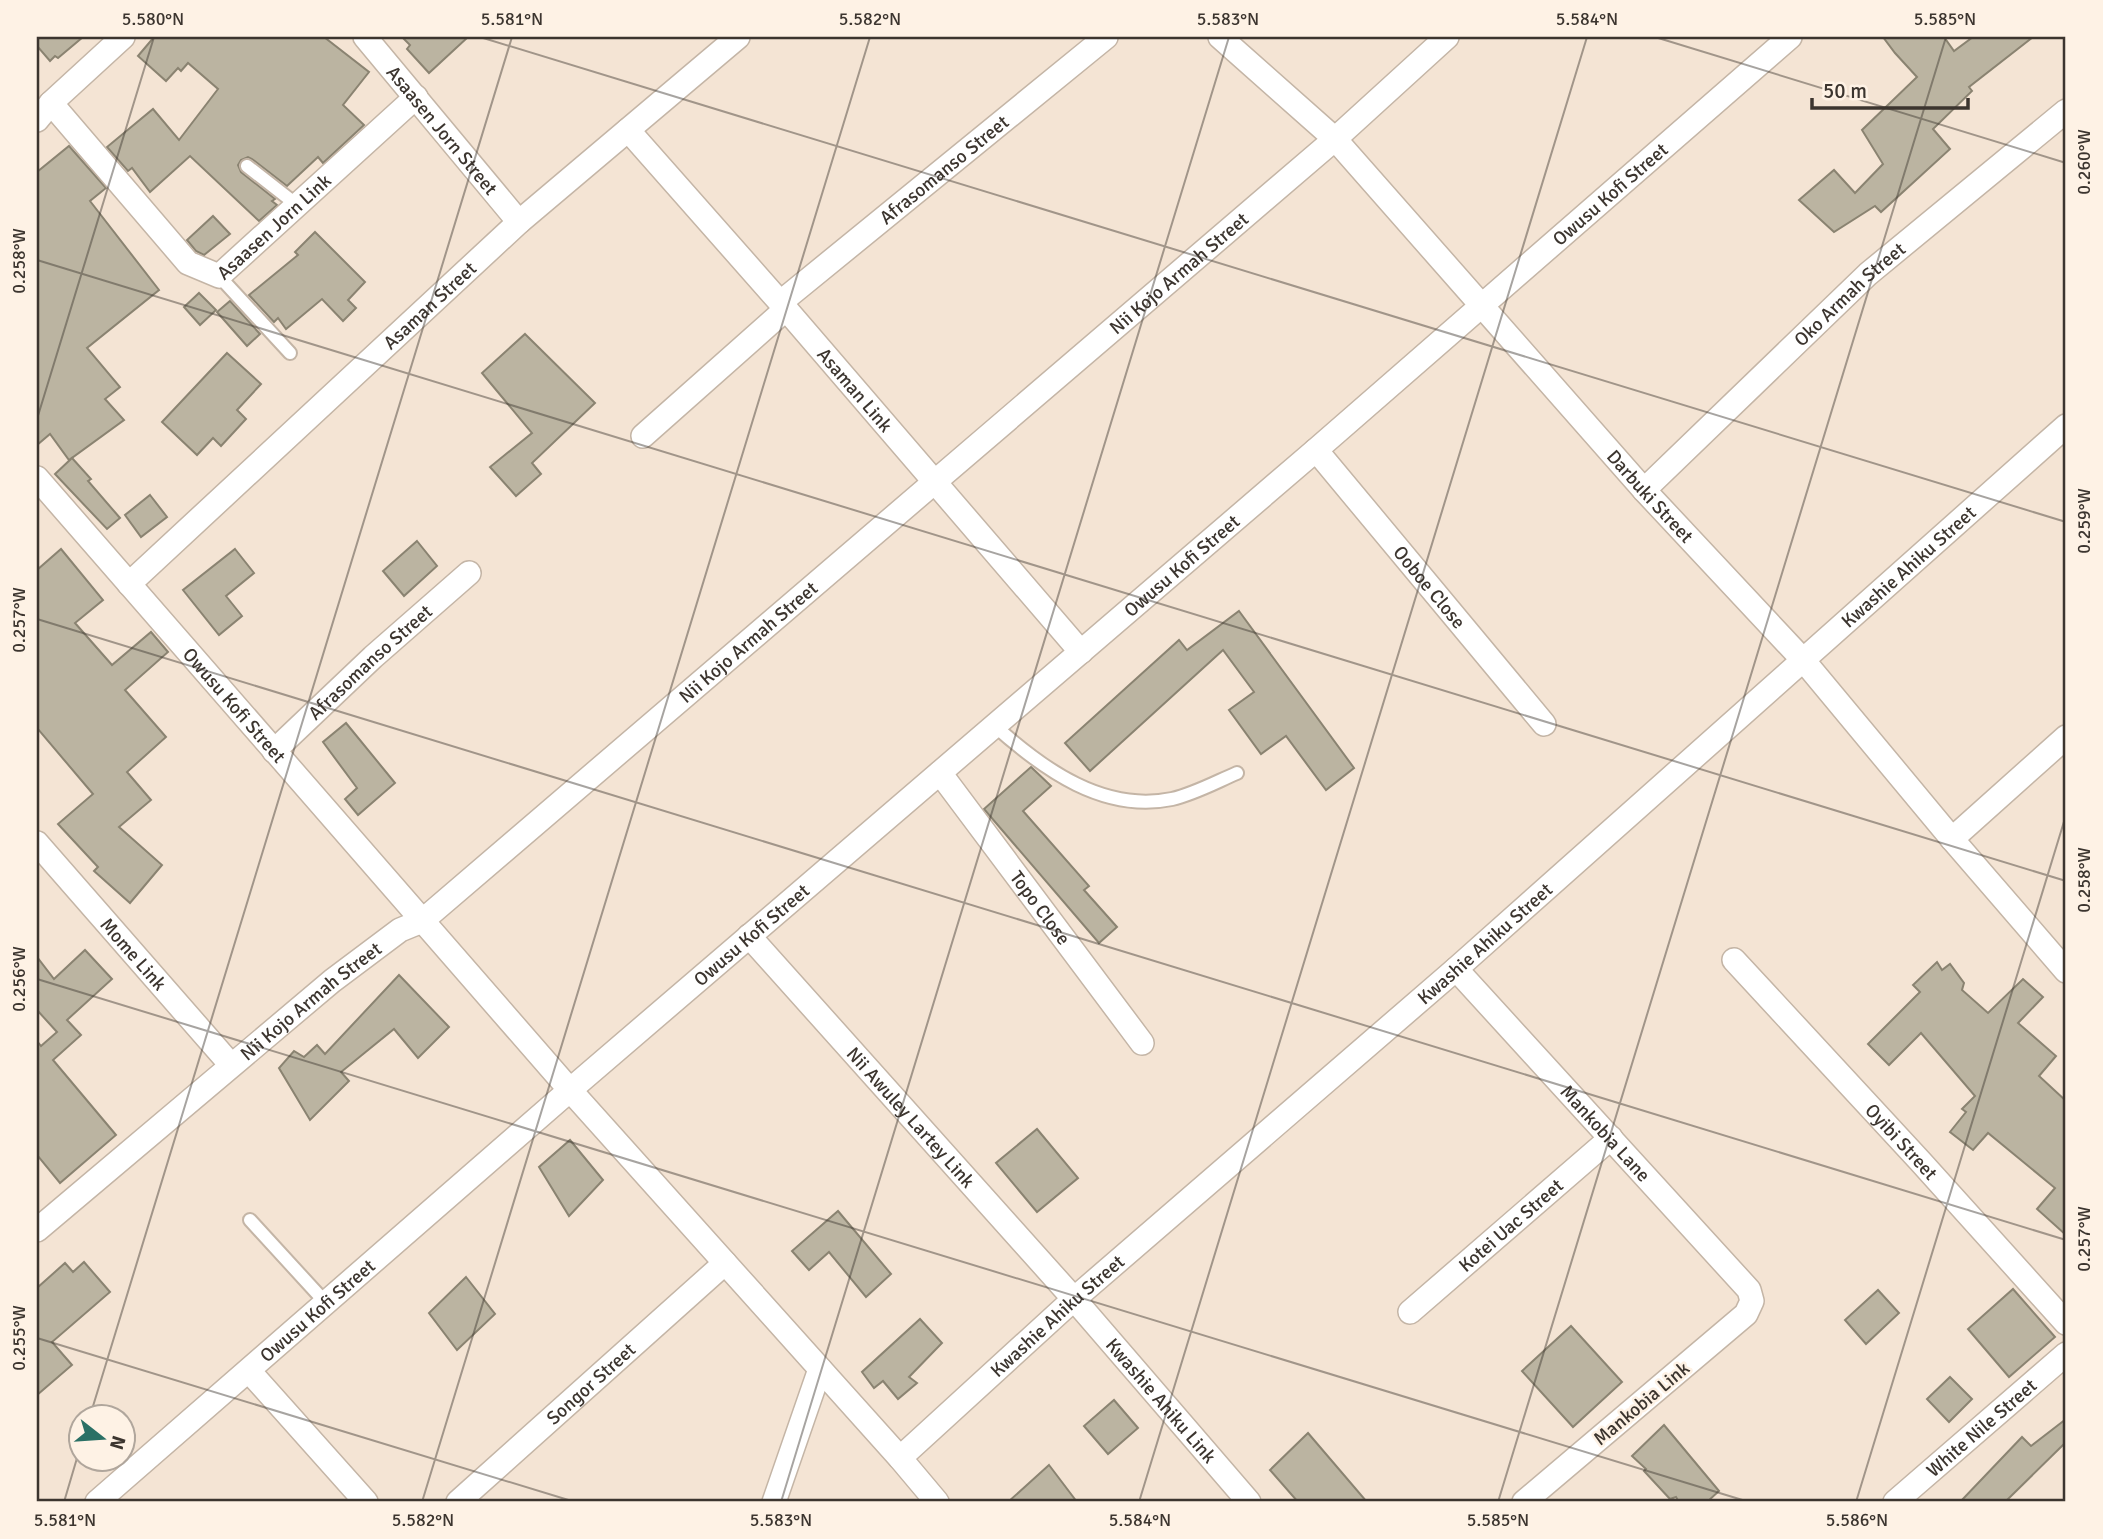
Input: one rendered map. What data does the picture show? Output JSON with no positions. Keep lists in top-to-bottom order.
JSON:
{
  "streets": {
    "street": [
      "Asaasen Jorn Street",
      "Afrasomanso Street",
      "Owusu Kofi Street",
      "Asaasen Jorn Link",
      "Nii Kojo Armah Street",
      "Oko Armah Street",
      "Asaman Street",
      "Asaman Link",
      "Darbuki Street",
      "Kwashie Ahiku Street",
      "Ooboe Close",
      "Topo Close",
      "Mome Link",
      "Nii Awuley Lartey Link",
      "Mankobia Lane",
      "Oyibi Street",
      "Kotei Uac Street",
      "Songor Street",
      "Kwashie Ahiku Link",
      "Mankobia Link",
      "White Nile Street"
    ]
  },
  "crossings": [
    ["Asaasen Jorn Street", "Asaasen Jorn Link"],
    ["Asaasen Jorn Street", "Asaman Street"],
    ["Afrasomanso Street", "Owusu Kofi Street"],
    ["Afrasomanso Street", "Asaman Link"],
    ["Owusu Kofi Street", "Nii Kojo Armah Street"],
    ["Owusu Kofi Street", "Asaman Street"],
    ["Owusu Kofi Street", "Asaman Link"],
    ["Owusu Kofi Street", "Darbuki Street"],
    ["Owusu Kofi Street", "Kwashie Ahiku Street"],
    ["Owusu Kofi Street", "Ooboe Close"],
    ["Owusu Kofi Street", "Topo Close"],
    ["Owusu Kofi Street", "Nii Awuley Lartey Link"],
    ["Owusu Kofi Street", "Songor Street"],
    ["Nii Kojo Armah Street", "Asaman Link"],
    ["Nii Kojo Armah Street", "Darbuki Street"],
    ["Nii Kojo Armah Street", "Mome Link"],
    ["Oko Armah Street", "Darbuki Street"],
    ["Asaman Street", "Asaman Link"],
    ["Darbuki Street", "Kwashie Ahiku Street"],
    ["Kwashie Ahiku Street", "Nii Awuley Lartey Link"],
    ["Kwashie Ahiku Street", "Mankobia Lane"],
    ["Kwashie Ahiku Street", "Kwashie Ahiku Link"],
    ["Nii Awuley Lartey Link", "Kwashie Ahiku Link"],
    ["Mankobia Lane", "Kotei Uac Street"],
    ["Mankobia Lane", "Mankobia Link"]
  ],
  "scale_bar": "50 m",
  "north": "right",
  "coordinates": [
    "5.580°N",
    "5.581°N",
    "5.582°N",
    "5.583°N",
    "5.584°N",
    "5.585°N",
    "0.260°W",
    "0.258°W",
    "0.259°W",
    "0.257°W",
    "0.256°W",
    "0.255°W",
    "5.586°N"
  ]
}
